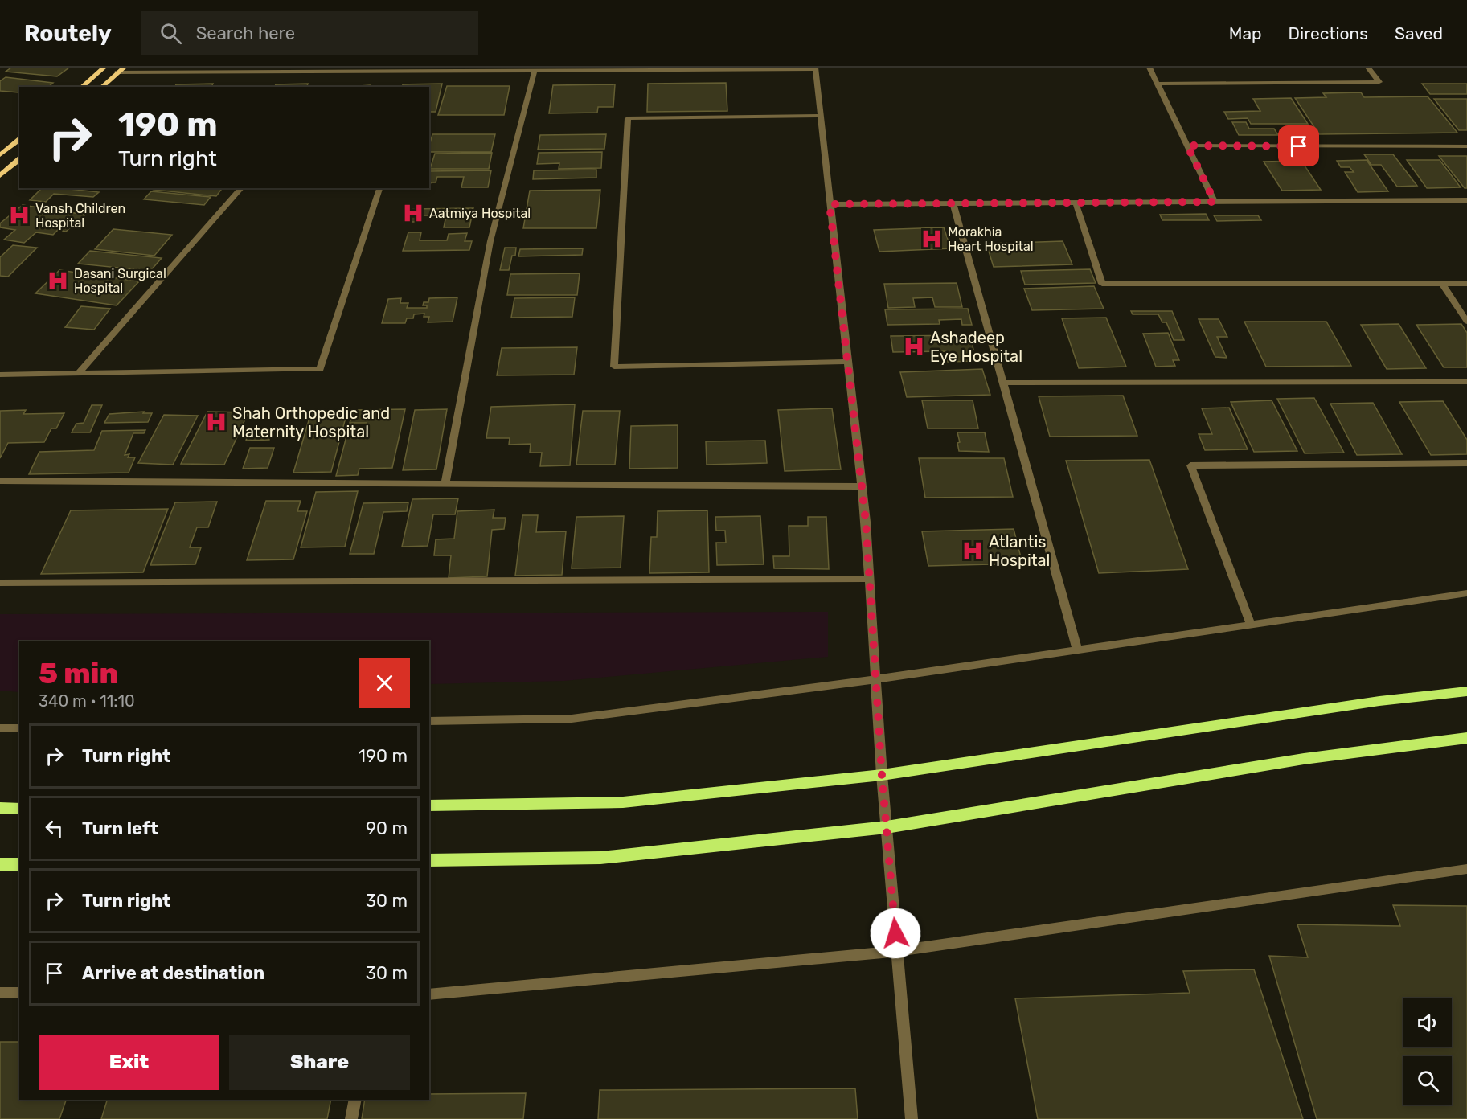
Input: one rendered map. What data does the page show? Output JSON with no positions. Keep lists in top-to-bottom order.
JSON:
{
  "places": {
    "hospital": [
      "Aatmiya Hospital",
      "Vansh Children Hospital",
      "Morakhia Heart Hospital",
      "Dasani Surgical Hospital",
      "Ashadeep Eye Hospital",
      "Shah Orthopedic and Maternity Hospital",
      "Atlantis Hospital"
    ]
  },
  "page": {
    "header": "Routely",
    "search": "Search here",
    "nav": ["Map", "Directions", "Saved"],
    "turn": ["190 m", "Turn right"],
    "heading": ["5 min", "340 m · 11:10"],
    "list": [
      {
        "name": "Turn right",
        "value": "190 m"
      },
      {
        "name": "Turn left",
        "value": "90 m"
      },
      {
        "name": "Turn right",
        "value": "30 m"
      },
      {
        "name": "Arrive at destination",
        "value": "30 m"
      }
    ],
    "buttons": ["Exit", "Share"]
  }
}
